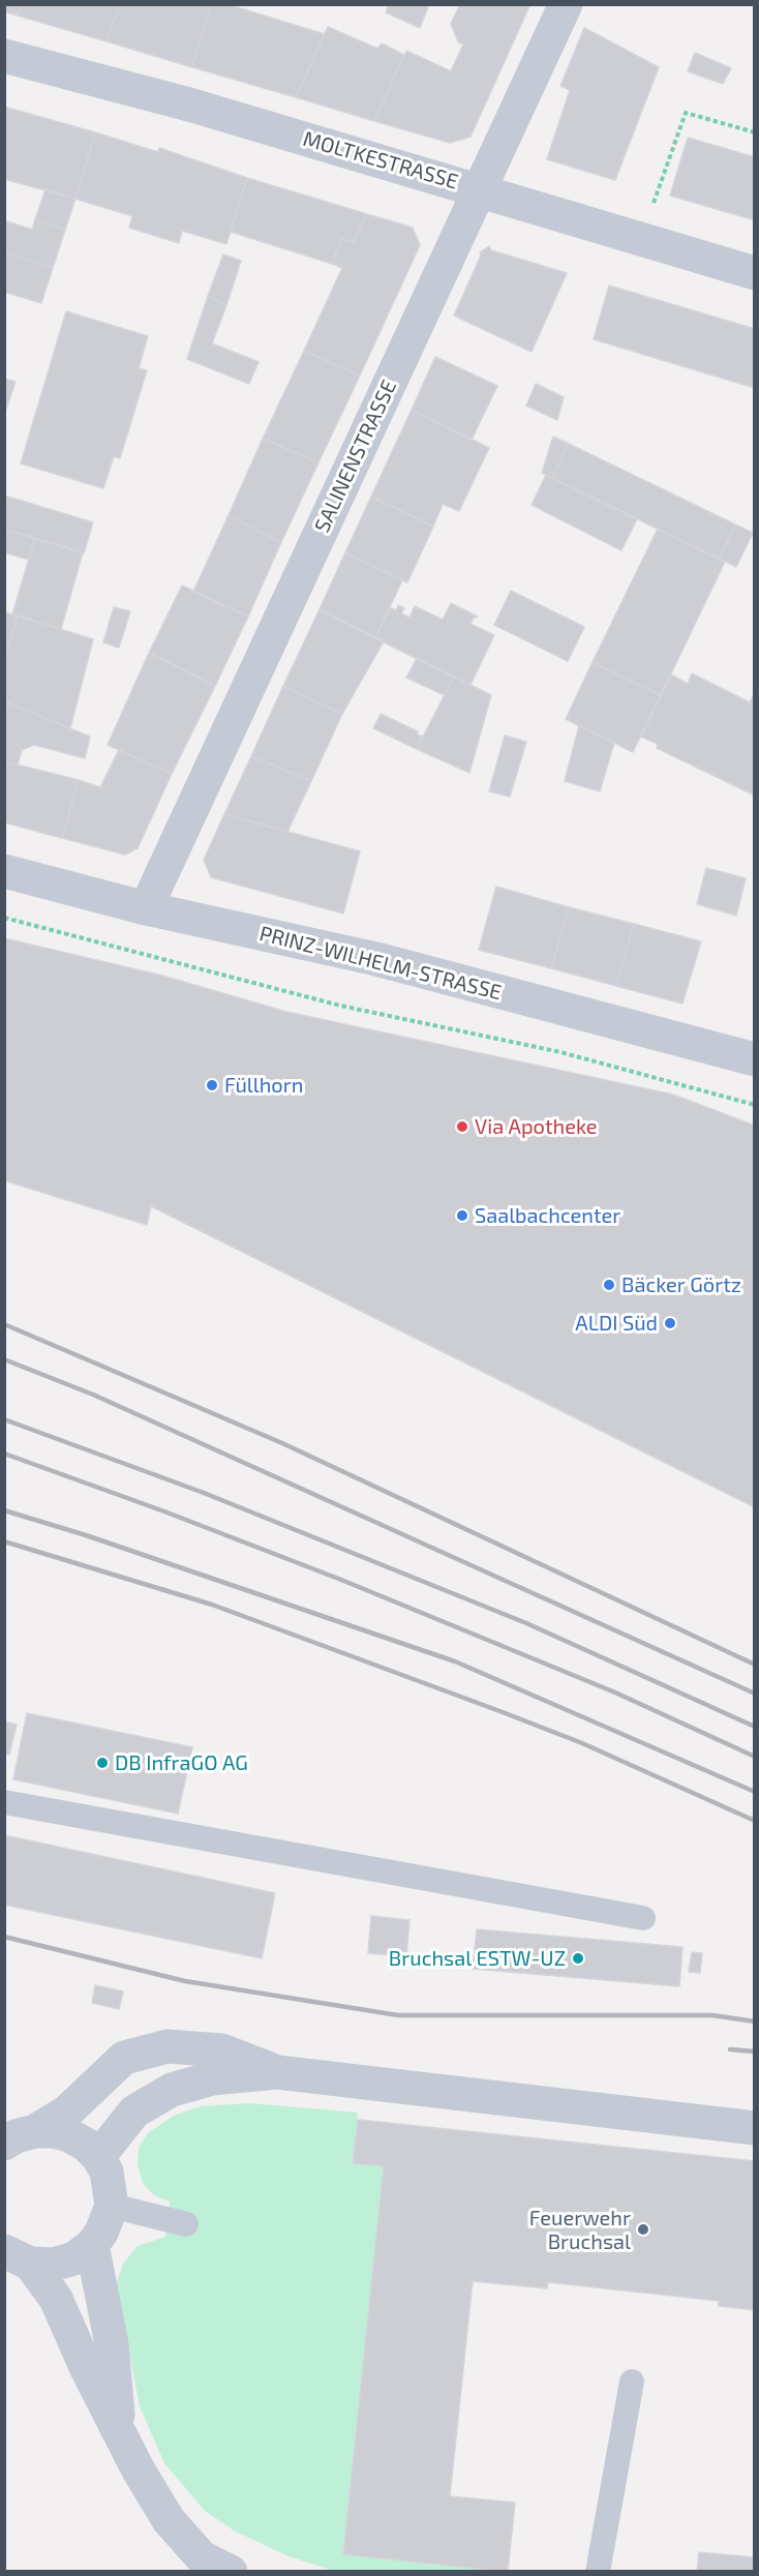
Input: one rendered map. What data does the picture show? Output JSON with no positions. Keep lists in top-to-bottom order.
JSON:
{
  "streets": {
    "street": ["MOLTKESTRASSE", "SALINENSTRASSE", "PRINZ-WILHELM-STRASSE"]
  },
  "crossings": [
    ["MOLTKESTRASSE", "SALINENSTRASSE"],
    ["SALINENSTRASSE", "PRINZ-WILHELM-STRASSE"]
  ],
  "places": [
    "Füllhorn",
    "Via Apotheke",
    "Saalbachcenter",
    "Bäcker Görtz",
    "ALDI Süd",
    "DB InfraGO AG",
    "Bruchsal ESTW-UZ",
    "Feuerwehr Bruchsal"
  ]
}
